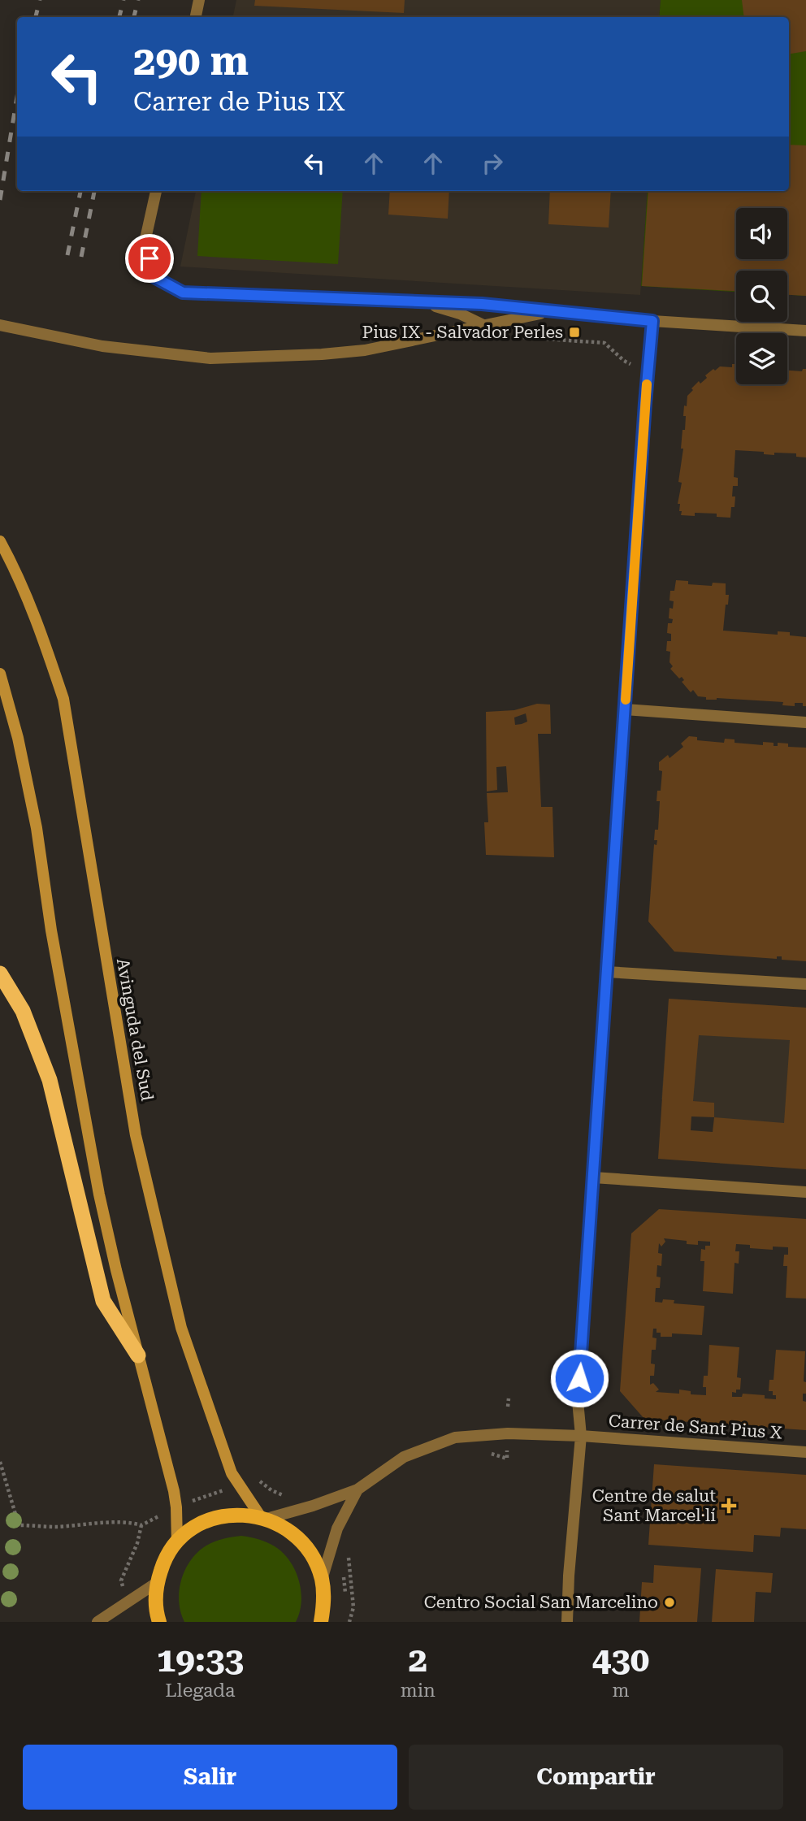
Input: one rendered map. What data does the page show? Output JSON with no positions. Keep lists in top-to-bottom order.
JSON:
{
  "streets": {
    "main road": ["Avinguda del Sud"],
    "street": ["Carrer de Sant Pius X"]
  },
  "crossings": [
    ["Avinguda del Sud", "Carrer de Sant Pius X"]
  ],
  "places": {
    "transit": ["Pius IX - Salvador Perles"],
    "health": ["Centre de salut Sant Marcel·lí"],
    "other": ["Centro Social San Marcelino"]
  },
  "page": {
    "turn": ["290 m", "Carrer de Pius IX"],
    "eta": [
      "19:33",
      "Llegada",
      "2",
      "min",
      "430",
      "m"
    ],
    "buttons": ["Salir", "Compartir"]
  }
}
